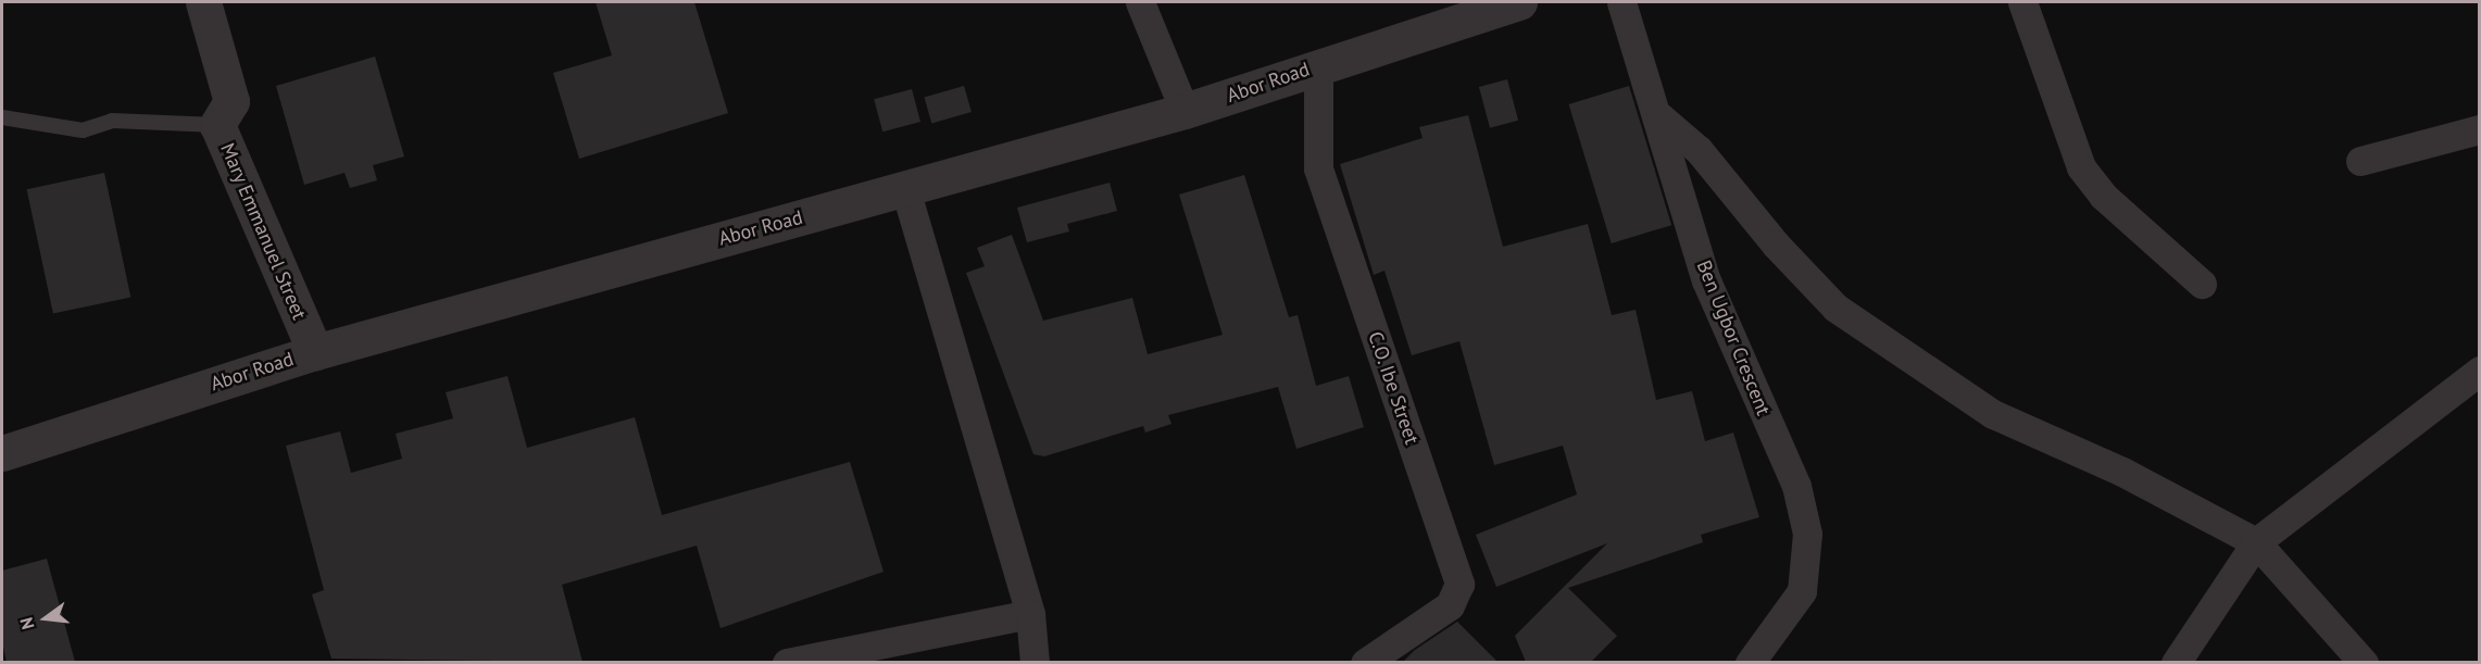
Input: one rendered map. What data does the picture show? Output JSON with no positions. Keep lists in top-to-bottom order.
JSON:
{
  "streets": {
    "street": [
      "Abor Road",
      "Mary Emmanuel Street",
      "Ben Ugbor Crescent",
      "C.O. Ibe Street"
    ]
  },
  "crossings": [
    ["Abor Road", "Mary Emmanuel Street"],
    ["Abor Road", "C.O. Ibe Street"]
  ],
  "north": "left"
}
